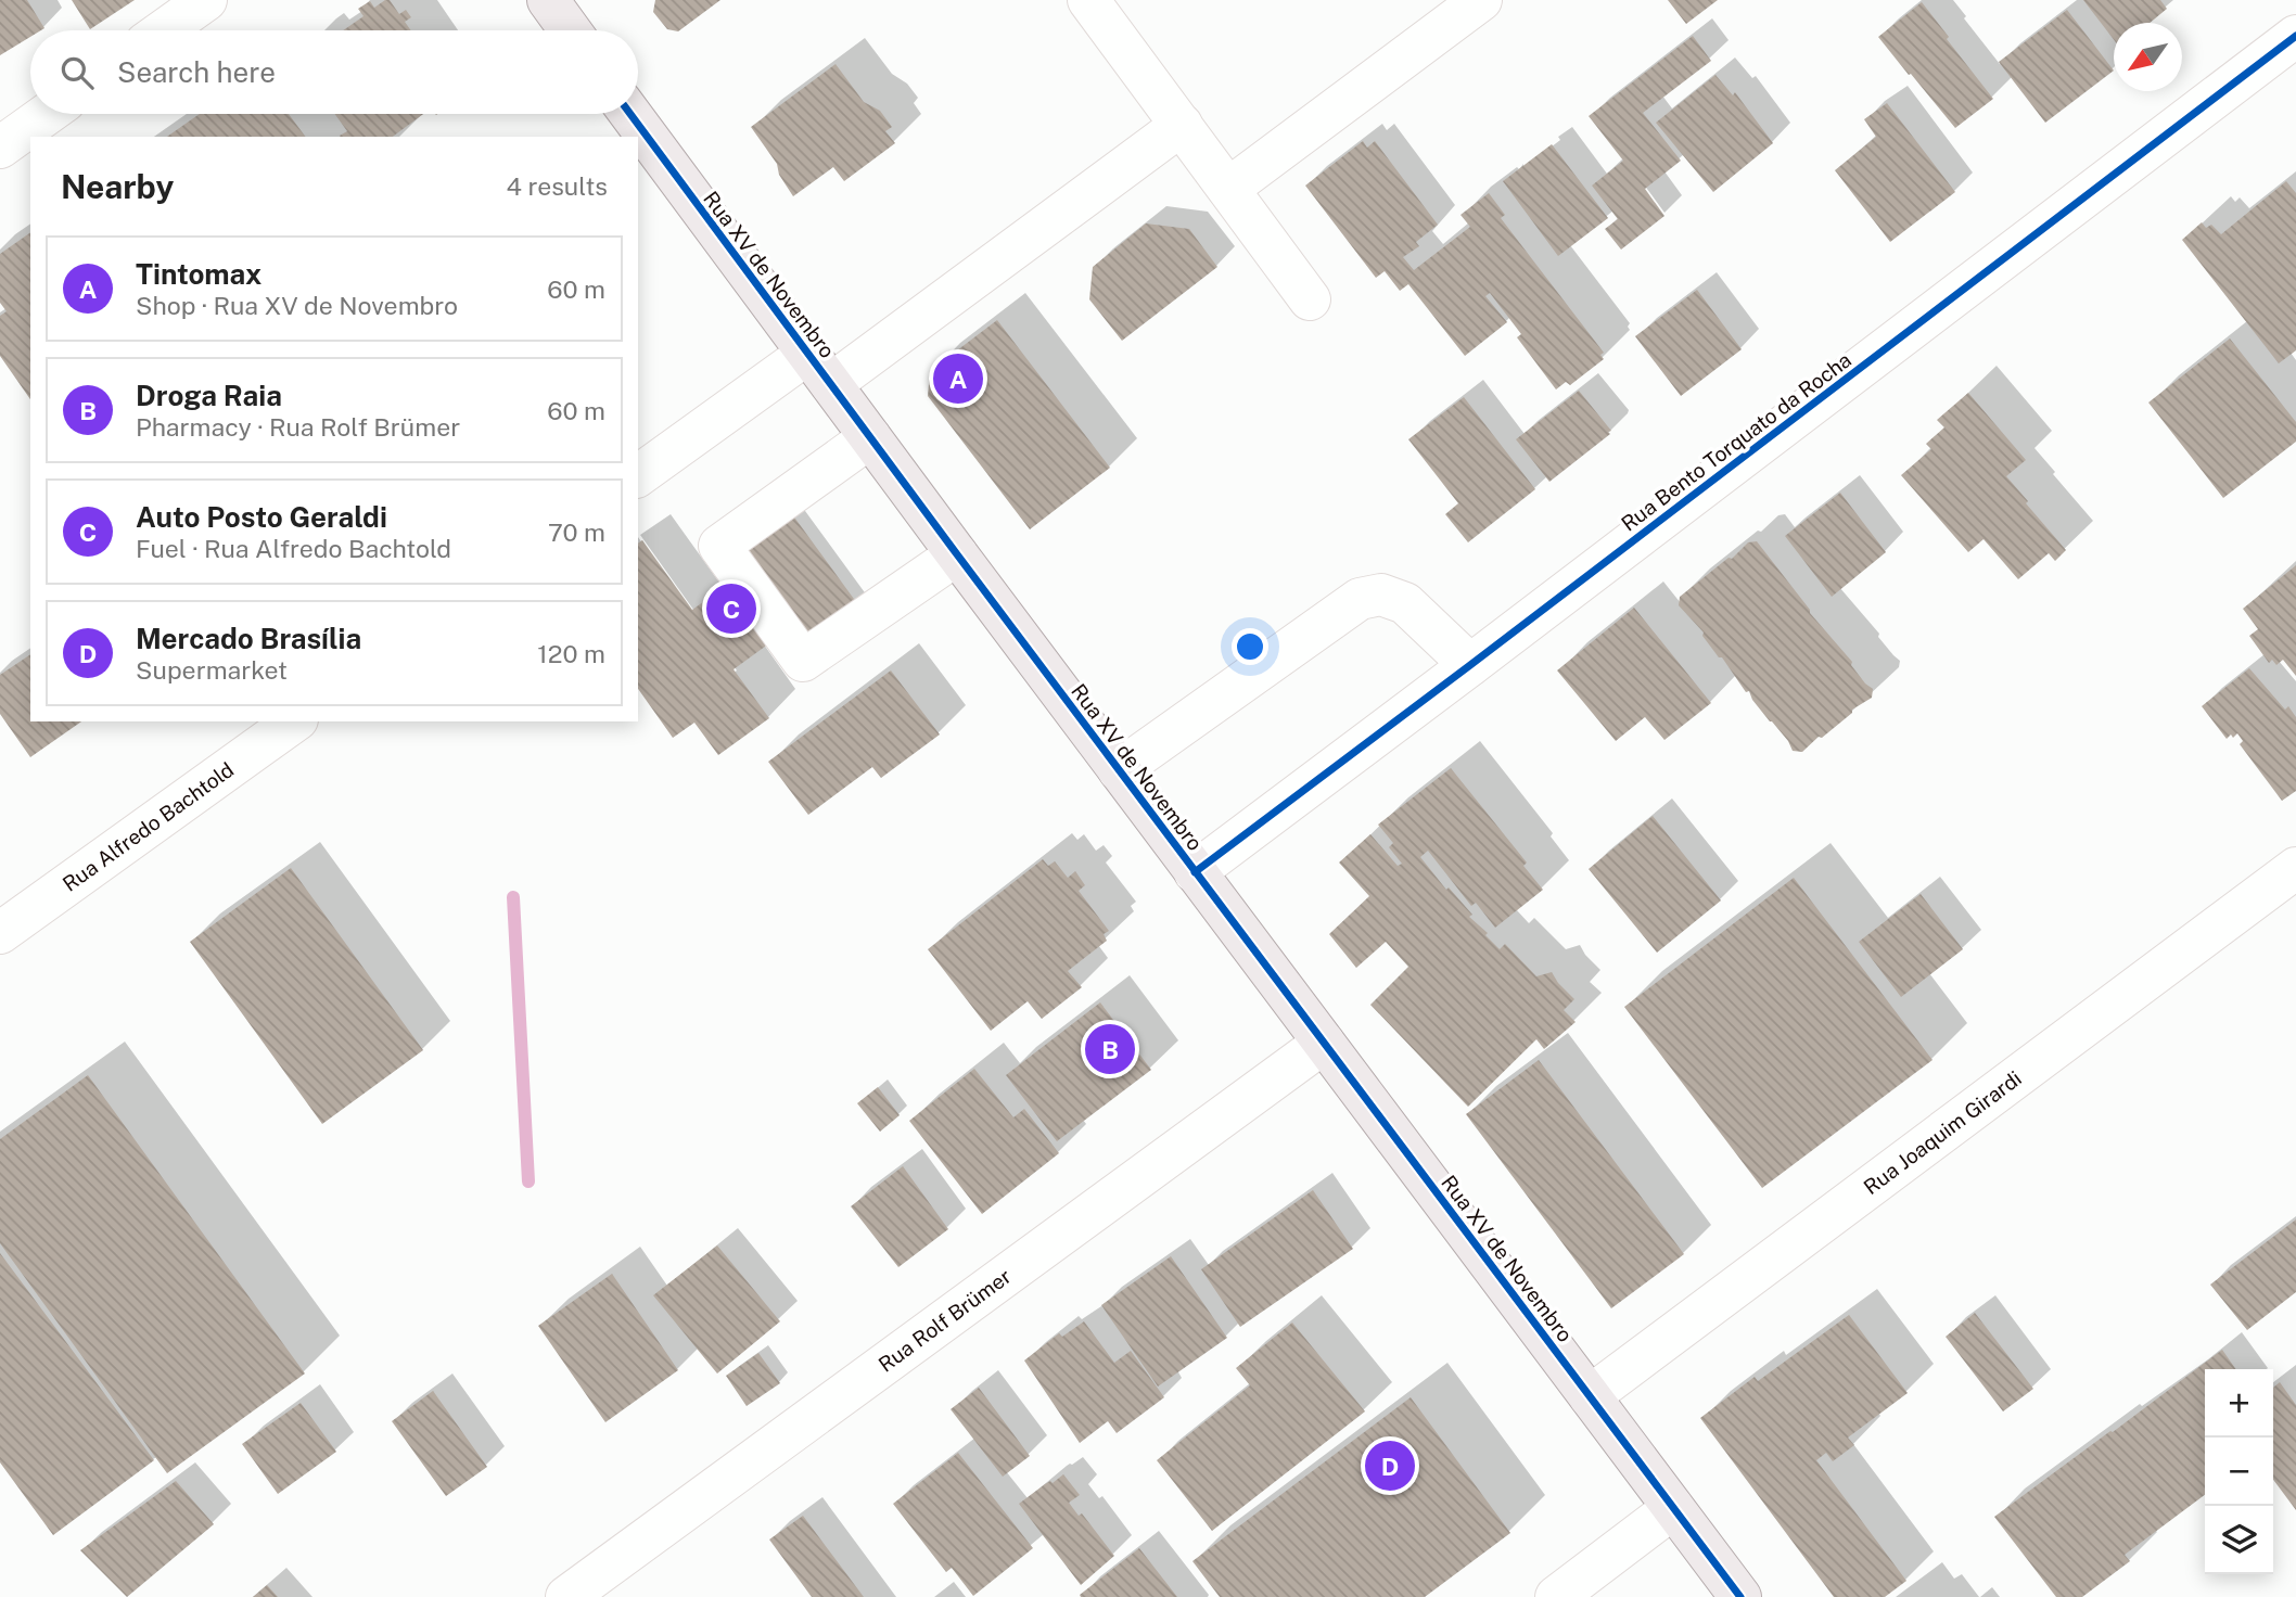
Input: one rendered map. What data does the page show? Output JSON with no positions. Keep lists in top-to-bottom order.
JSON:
{
  "streets": {
    "main road": ["Rua XV de Novembro"],
    "street": [
      "Rua Bento Torquato da Rocha",
      "Rua Alfredo Bachtold",
      "Rua Joaquim Girardi",
      "Rua Rolf Brümer"
    ]
  },
  "crossings": [
    ["Rua XV de Novembro", "Rua Bento Torquato da Rocha"],
    ["Rua XV de Novembro", "Rua Joaquim Girardi"],
    ["Rua XV de Novembro", "Rua Rolf Brümer"]
  ],
  "north": "bottom left",
  "page": {
    "search": "Search here",
    "heading": ["Nearby", "4 results"],
    "list": [
      {
        "mark": "A",
        "name": "Tintomax",
        "note": "Shop · Rua XV de Novembro",
        "value": "60 m"
      },
      {
        "mark": "B",
        "name": "Droga Raia",
        "note": "Pharmacy · Rua Rolf Brümer",
        "value": "60 m"
      },
      {
        "mark": "C",
        "name": "Auto Posto Geraldi",
        "note": "Fuel · Rua Alfredo Bachtold",
        "value": "70 m"
      },
      {
        "mark": "D",
        "name": "Mercado Brasília",
        "note": "Supermarket",
        "value": "120 m"
      }
    ],
    "pins": [
      "A",
      "C",
      "B",
      "D"
    ],
    "map_buttons": ["+", "−"]
  }
}
